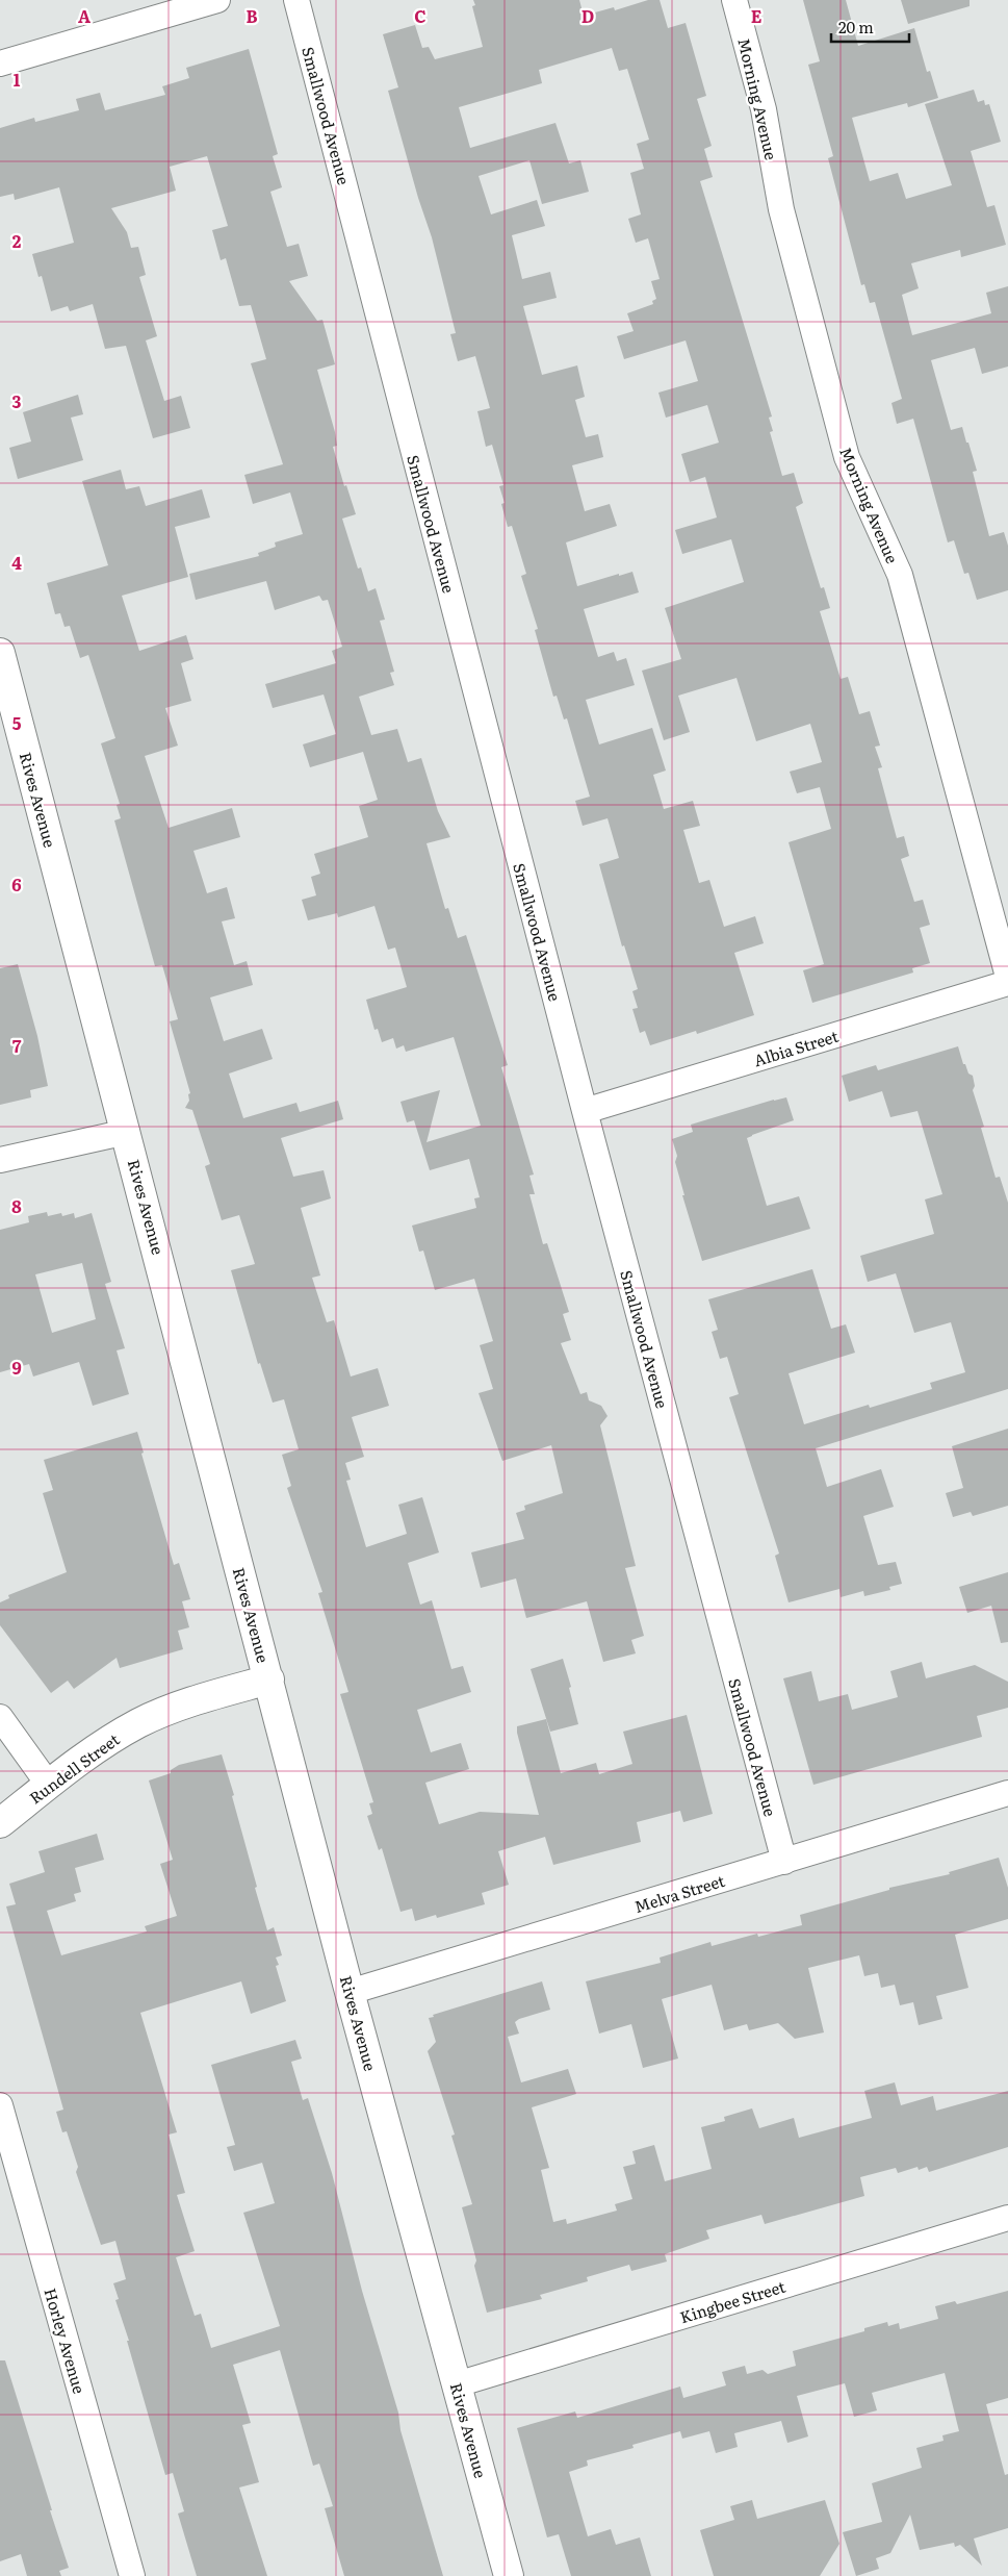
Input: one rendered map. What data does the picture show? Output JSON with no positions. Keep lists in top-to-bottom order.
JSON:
{
  "streets": {
    "street": [
      "Morning Avenue",
      "Smallwood Avenue",
      "Rives Avenue",
      "Albia Street",
      "Rundell Street",
      "Melva Street",
      "Kingbee Street",
      "Horley Avenue"
    ]
  },
  "crossings": [
    ["Smallwood Avenue", "Albia Street"],
    ["Smallwood Avenue", "Melva Street"],
    ["Rives Avenue", "Rundell Street"],
    ["Rives Avenue", "Melva Street"],
    ["Rives Avenue", "Kingbee Street"]
  ],
  "scale_bar": "20 m",
  "grid": {
    "columns": [
      "A",
      "B",
      "C",
      "D",
      "E"
    ],
    "rows": [
      "1",
      "2",
      "3",
      "4",
      "5",
      "6",
      "7",
      "8",
      "9"
    ]
  }
}
